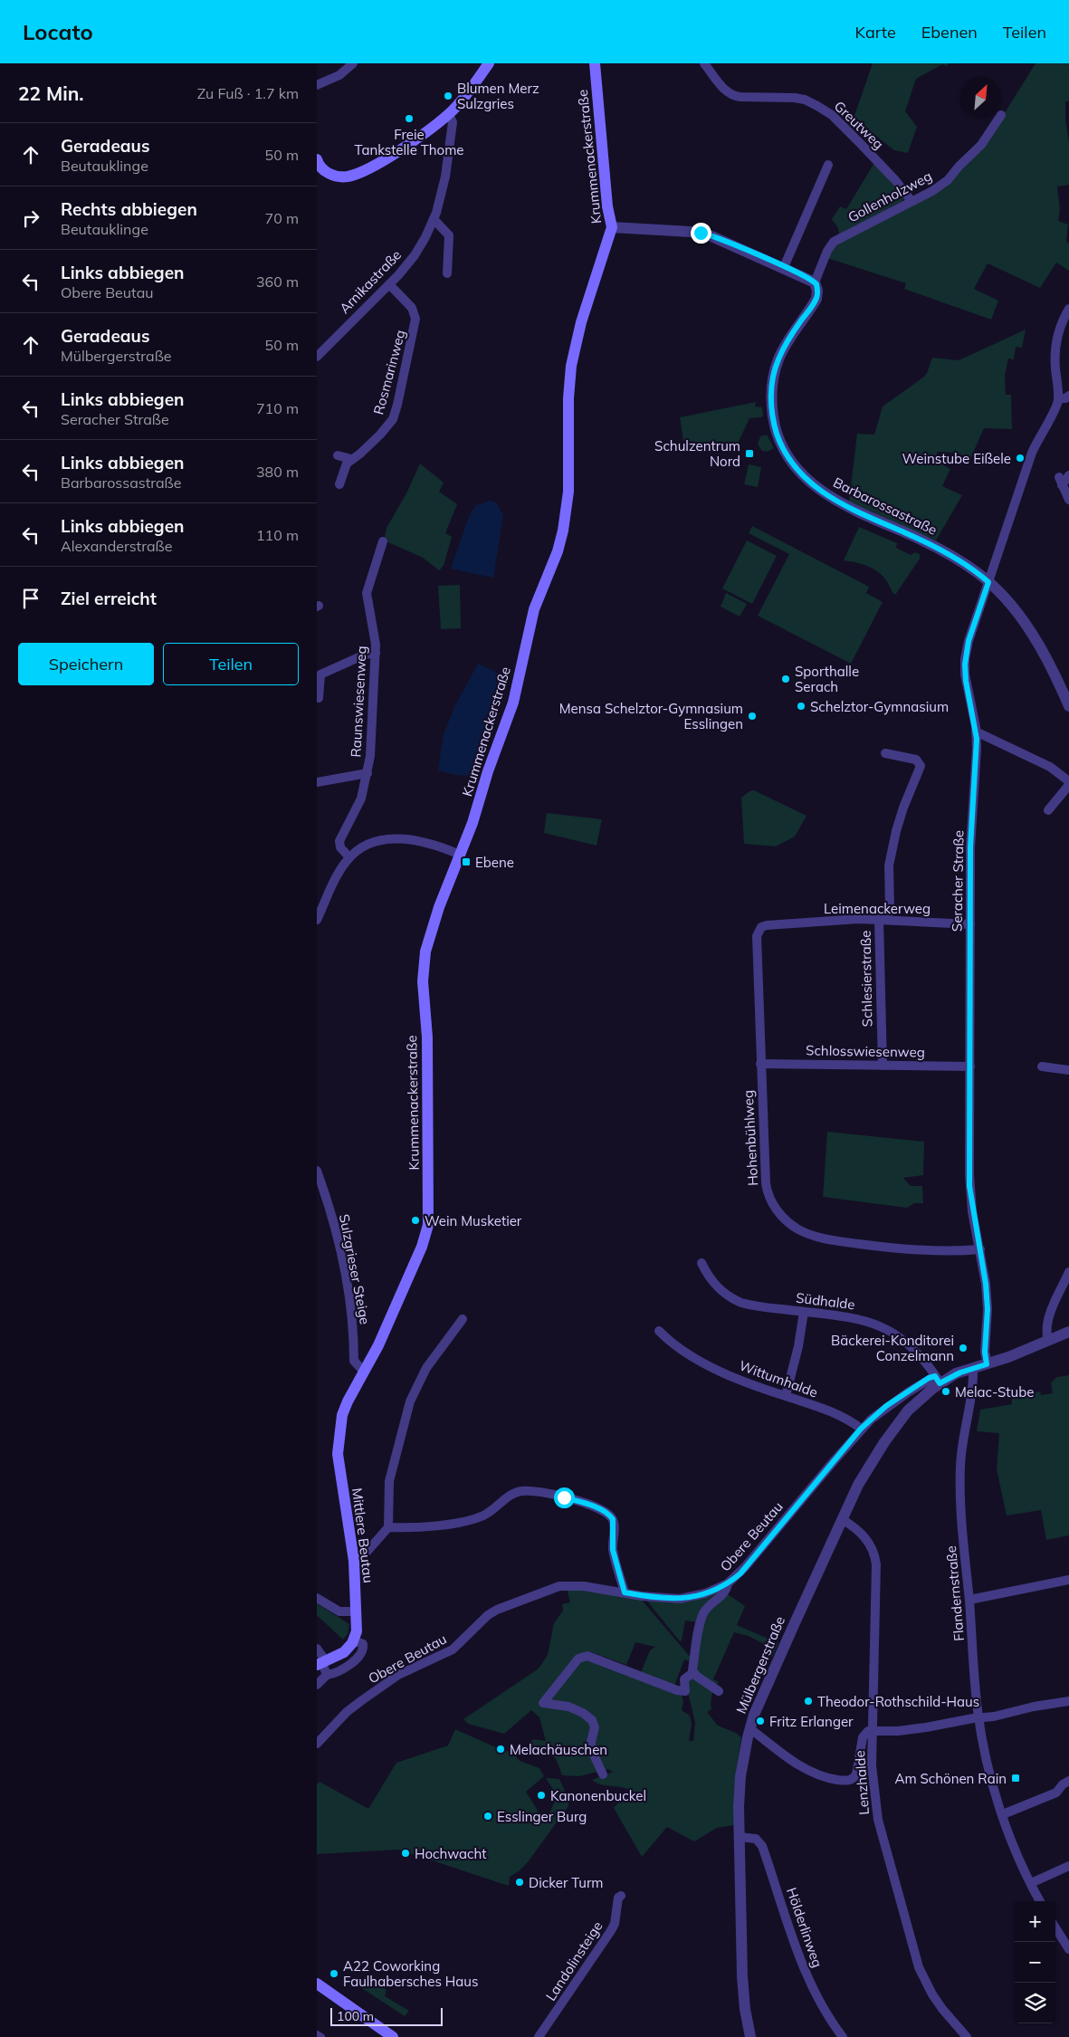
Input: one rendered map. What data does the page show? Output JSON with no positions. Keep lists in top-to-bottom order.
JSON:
{
  "streets": {
    "main road": ["Krummenackerstraße", "Mittlere Beutau"],
    "street": [
      "Greutweg",
      "Gollenholzweg",
      "Arnikastraße",
      "Rosmarinweg",
      "Barbarossastraße",
      "Raunswiesenweg",
      "Seracher Straße",
      "Leimenackerweg",
      "Schlesierstraße",
      "Schlosswiesenweg",
      "Hohenbühlweg",
      "Sulzgrieser Steige",
      "Südhalde",
      "Wittumhalde",
      "Obere Beutau",
      "Flandernstraße",
      "Mülbergerstraße",
      "Lenzhalde",
      "Hölderlinweg",
      "Landolinsteige"
    ]
  },
  "crossings": [
    ["Greutweg", "Gollenholzweg"],
    ["Krummenackerstraße", "Sulzgrieser Steige"],
    ["Krummenackerstraße", "Mittlere Beutau"],
    ["Gollenholzweg", "Barbarossastraße"],
    ["Arnikastraße", "Rosmarinweg"],
    ["Barbarossastraße", "Seracher Straße"],
    ["Seracher Straße", "Leimenackerweg"],
    ["Seracher Straße", "Schlosswiesenweg"],
    ["Seracher Straße", "Hohenbühlweg"],
    ["Seracher Straße", "Mülbergerstraße"],
    ["Leimenackerweg", "Schlesierstraße"],
    ["Leimenackerweg", "Hohenbühlweg"],
    ["Schlesierstraße", "Schlosswiesenweg"],
    ["Schlosswiesenweg", "Hohenbühlweg"],
    ["Sulzgrieser Steige", "Mittlere Beutau"],
    ["Südhalde", "Obere Beutau"],
    ["Südhalde", "Mülbergerstraße"],
    ["Wittumhalde", "Obere Beutau"],
    ["Obere Beutau", "Mülbergerstraße"],
    ["Flandernstraße", "Mülbergerstraße"],
    ["Mülbergerstraße", "Lenzhalde"],
    ["Mülbergerstraße", "Hölderlinweg"]
  ],
  "places": {
    "other": [
      "Blumen Merz Sulzgries",
      "Freie Tankstelle Thome",
      "Weinstube Eißele",
      "Sporthalle Serach",
      "Schelztor-Gymnasium",
      "Mensa Schelztor-Gymnasium Esslingen",
      "Wein Musketier",
      "Bäckerei-Konditorei Conzelmann",
      "Melac-Stube",
      "Theodor-Rothschild-Haus",
      "Fritz Erlanger",
      "Melachäuschen",
      "Kanonenbuckel",
      "Esslinger Burg",
      "Hochwacht",
      "Dicker Turm",
      "A22 Coworking Faulhabersches Haus"
    ],
    "transit": ["Schulzentrum Nord", "Ebene", "Am Schönen Rain"]
  },
  "scale_bar": "100 m",
  "north": "top right",
  "page": {
    "header": "Locato",
    "nav": ["Karte", "Ebenen", "Teilen"],
    "heading": ["22 Min.", "Zu Fuß · 1.7 km"],
    "list": [
      ["Geradeaus", "Beutauklinge", "50 m"],
      ["Rechts abbiegen", "Beutauklinge", "70 m"],
      ["Links abbiegen", "Obere Beutau", "360 m"],
      ["Geradeaus", "Mülbergerstraße", "50 m"],
      ["Links abbiegen", "Seracher Straße", "710 m"],
      ["Links abbiegen", "Barbarossastraße", "380 m"],
      ["Links abbiegen", "Alexanderstraße", "110 m"],
      "Ziel erreicht"
    ],
    "buttons": ["Speichern", "Teilen"],
    "map_buttons": ["+", "−"],
    "scale": "100 m"
  }
}
